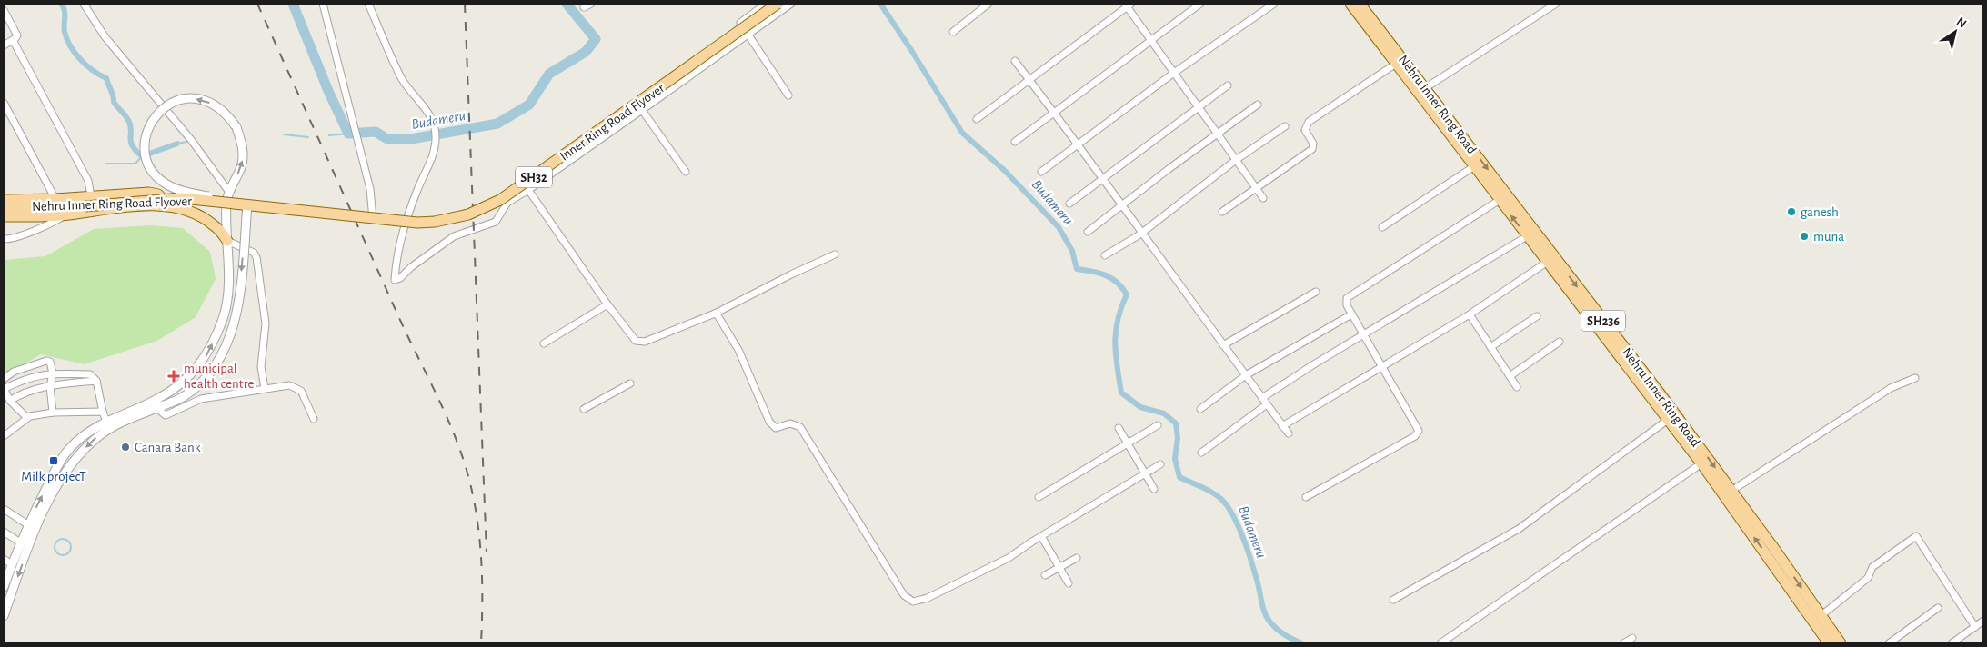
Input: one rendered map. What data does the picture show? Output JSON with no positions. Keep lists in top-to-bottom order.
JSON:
{
  "streets": {
    "main road": [
      "Nehru Inner Ring Road",
      "Inner Ring Road Flyover",
      "SH32",
      "Nehru Inner Ring Road Flyover",
      "SH236"
    ]
  },
  "crossings": [
    ["Nehru Inner Ring Road", "SH236"],
    ["Inner Ring Road Flyover", "Nehru Inner Ring Road Flyover"]
  ],
  "water": ["Budameru"],
  "places": {
    "other": ["ganesh", "muna", "Canara Bank"],
    "health": ["municipal health centre"],
    "transit": ["Milk projecT"]
  },
  "north": "top right"
}
